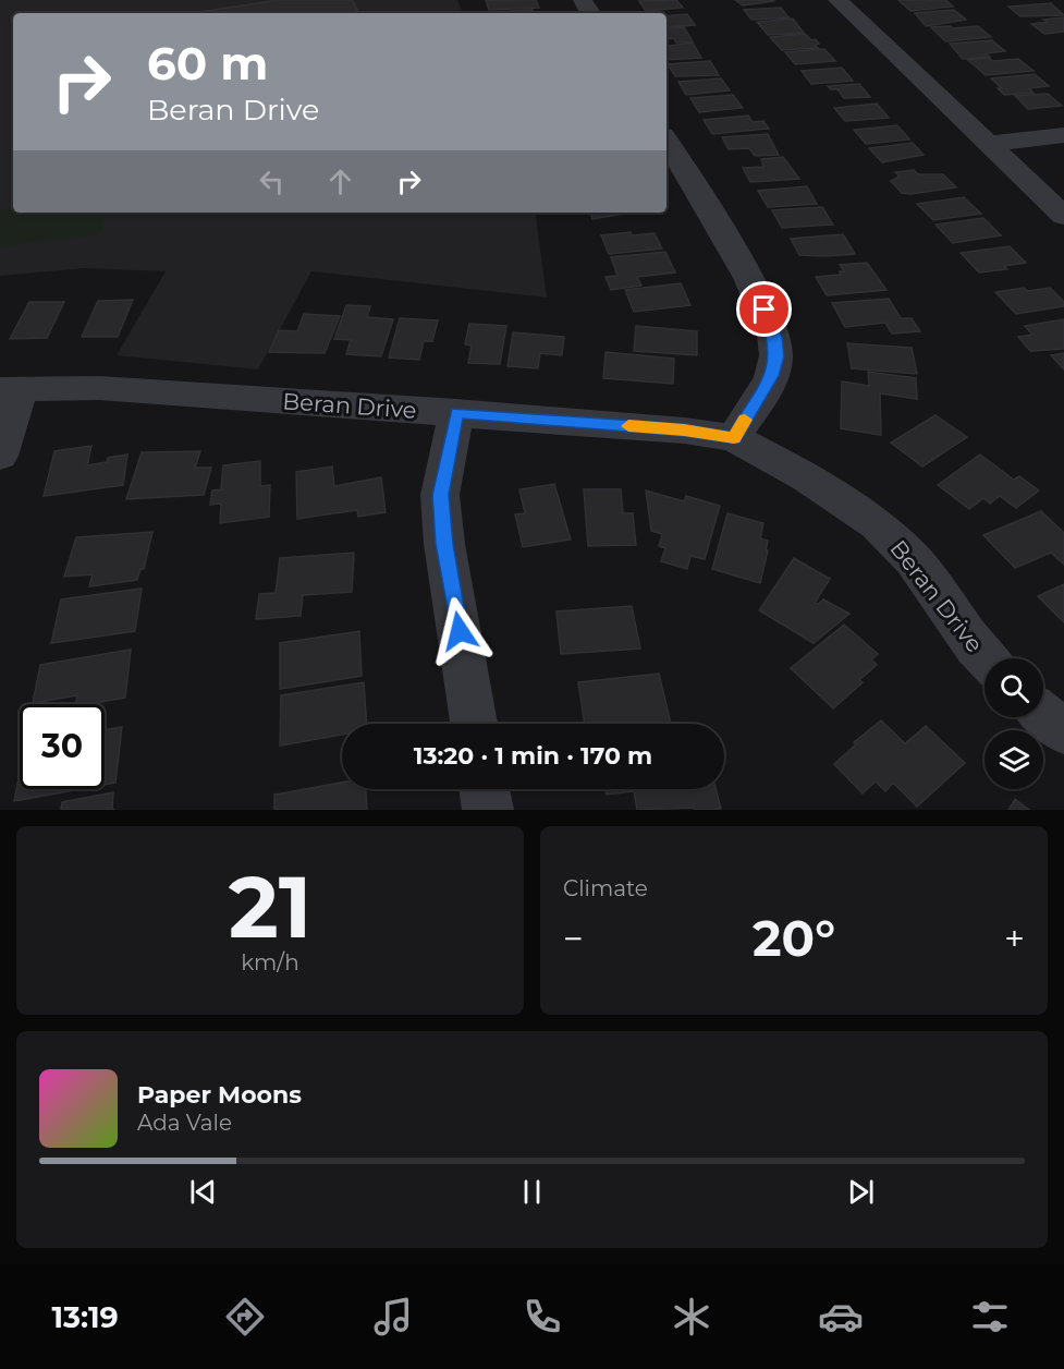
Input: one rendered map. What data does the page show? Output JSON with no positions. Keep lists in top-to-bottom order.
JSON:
{
  "streets": {
    "street": ["Beran Drive"]
  },
  "page": {
    "turn": ["60 m", "Beran Drive"],
    "limit": "30",
    "trip": "13:20 · 1 min · 170 m",
    "tile": [
      ["21", "km/h"],
      "Climate"
    ],
    "heat": ["−", "20°", "+"],
    "song": ["Paper Moons", "Ada Vale"],
    "tabs": "13:19"
  }
}
